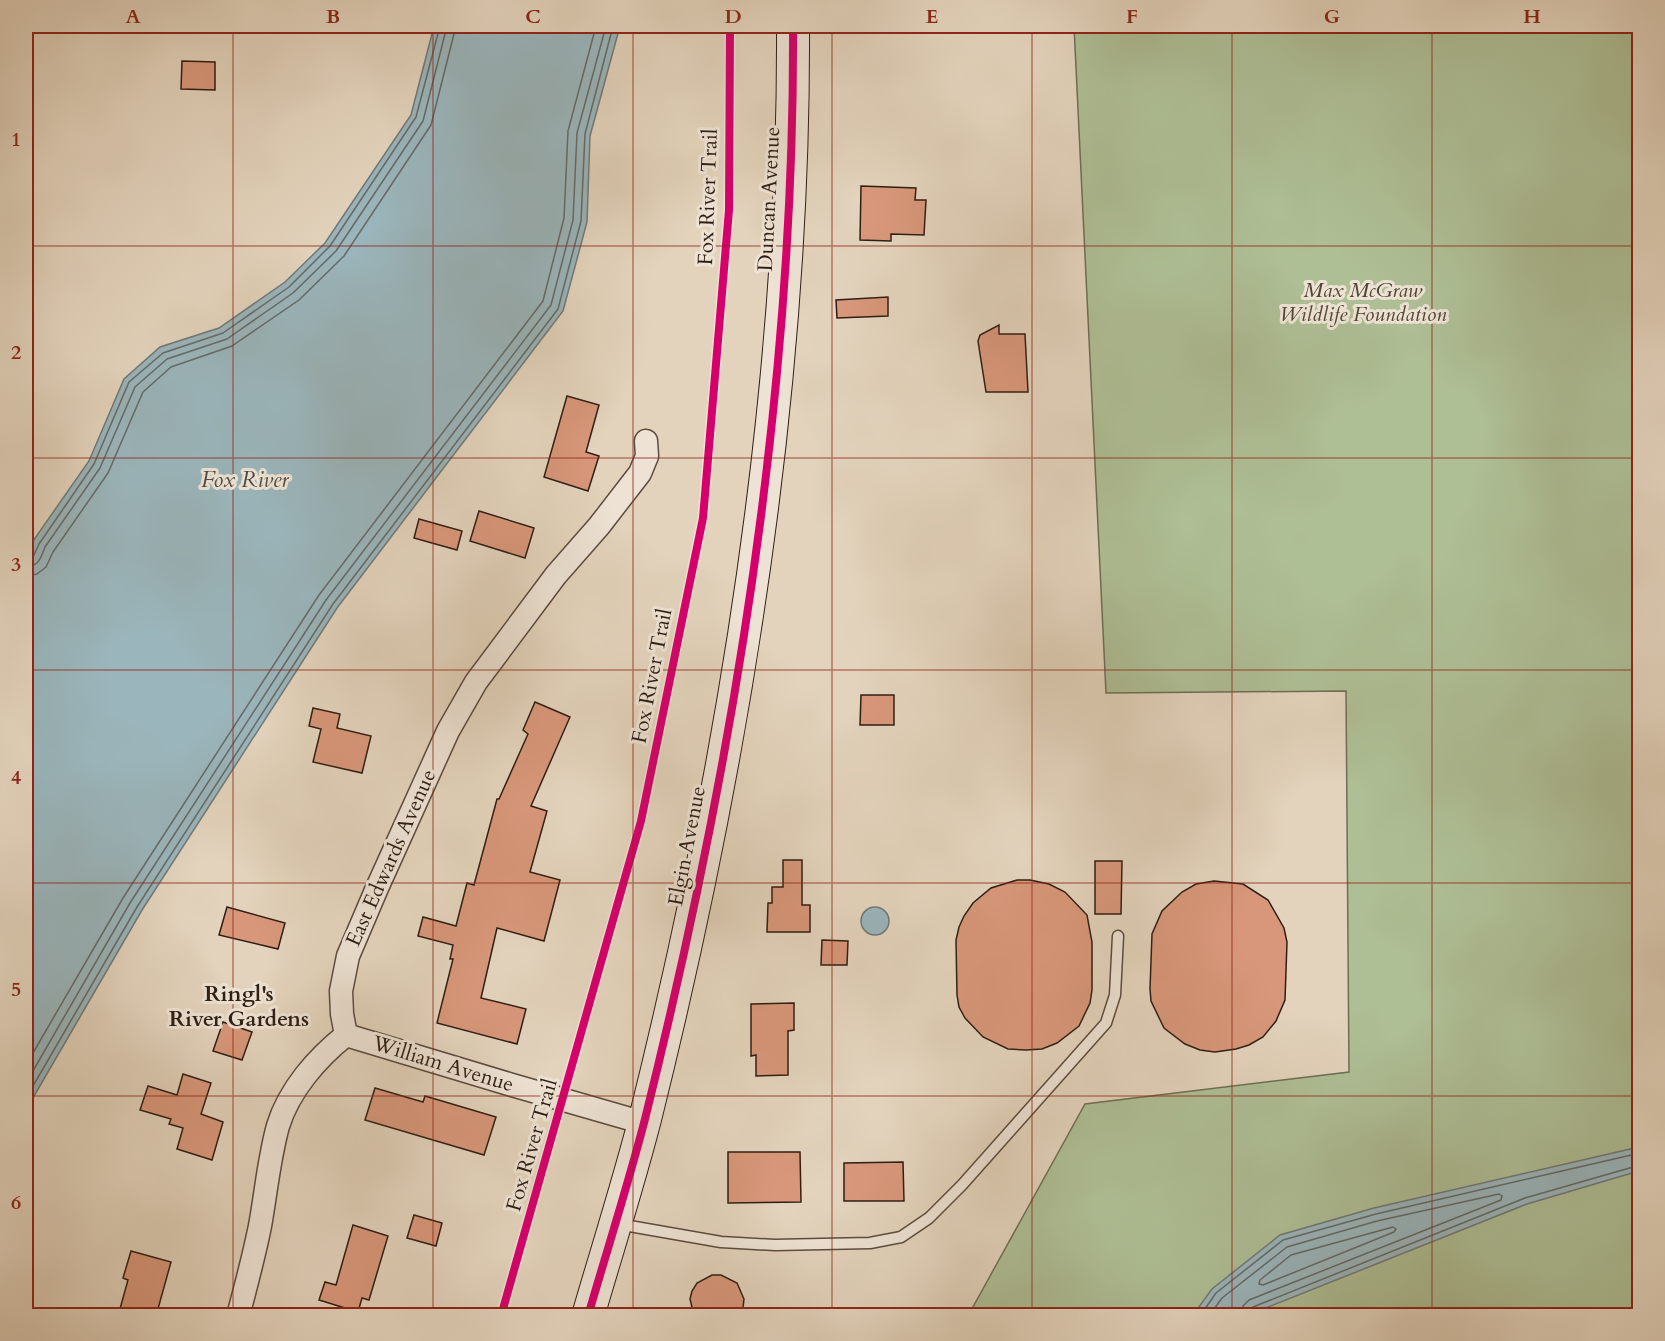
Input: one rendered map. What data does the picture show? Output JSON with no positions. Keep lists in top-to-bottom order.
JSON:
{
  "streets": {
    "street": [
      "Duncan Avenue",
      "Elgin Avenue",
      "East Edwards Avenue",
      "William Avenue"
    ],
    "cycle path": ["Fox River Trail"]
  },
  "crossings": [
    ["Duncan Avenue", "Elgin Avenue"],
    ["Elgin Avenue", "William Avenue"],
    ["East Edwards Avenue", "William Avenue"]
  ],
  "districts": ["Ringl's River Gardens"],
  "water": ["Fox River"],
  "parks": ["Max McGraw Wildlife Foundation"],
  "grid": {
    "columns": [
      "A",
      "B",
      "C",
      "D",
      "E",
      "F",
      "G",
      "H"
    ],
    "rows": [
      "1",
      "2",
      "3",
      "4",
      "5",
      "6"
    ]
  }
}
